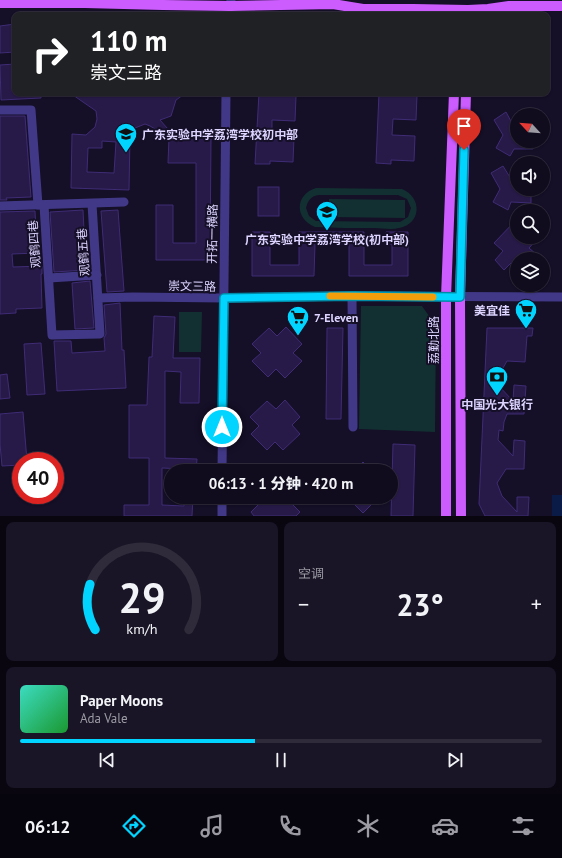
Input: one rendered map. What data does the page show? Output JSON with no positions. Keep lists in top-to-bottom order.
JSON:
{
  "streets": {
    "main road": ["荔勤北路"],
    "street": [
      "开拓一横路",
      "观鹤四巷",
      "观鹤五巷",
      "崇文三路"
    ]
  },
  "crossings": [
    ["开拓一横路", "崇文三路"],
    ["观鹤四巷", "观鹤五巷"],
    ["观鹤五巷", "崇文三路"],
    ["崇文三路", "荔勤北路"]
  ],
  "places": {
    "school or university": ["广东实验中学荔湾学校初中部", "广东实验中学荔湾学校(初中部)"],
    "supermarket": ["美宜佳", "7-Eleven"],
    "bank": ["中国光大银行"]
  },
  "north": "top left",
  "page": {
    "turn": ["110 m", "崇文三路"],
    "limit": "40",
    "trip": "06:13 · 1 分钟 · 420 m",
    "tile": "空调",
    "heat": ["−", "23°", "+"],
    "song": ["Paper Moons", "Ada Vale"],
    "tabs": "06:12",
    "gauge": ["29", "km/h"]
  }
}
